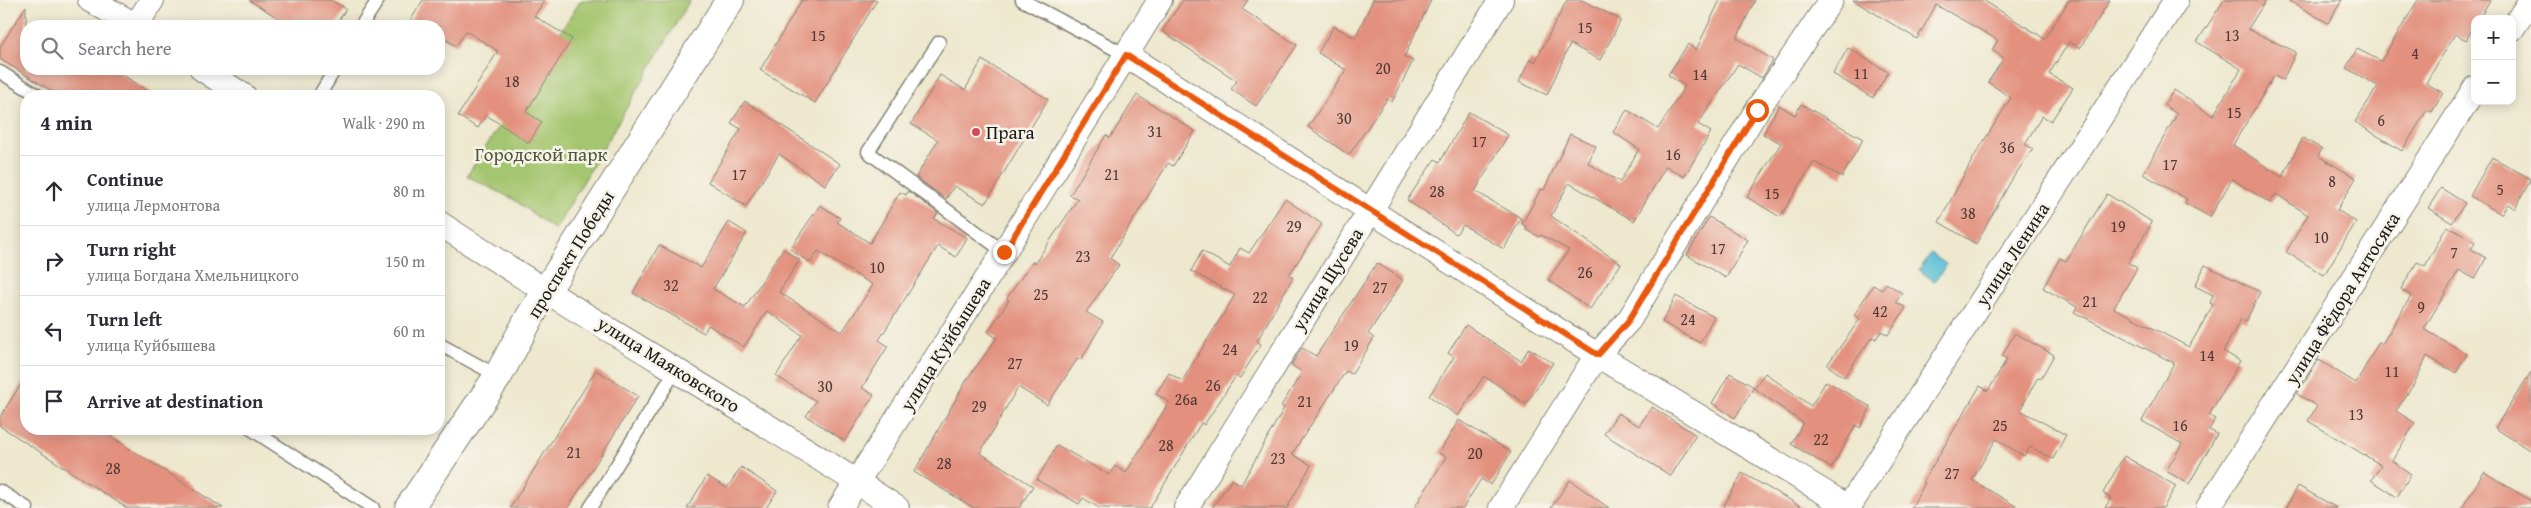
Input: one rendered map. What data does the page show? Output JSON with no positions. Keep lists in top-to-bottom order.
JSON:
{
  "streets": {
    "street": [
      "проспект Победы",
      "улица Ленина",
      "улица Щусева",
      "улица Фёдора Антосяка",
      "улица Куйбышева",
      "улица Маяковского"
    ]
  },
  "crossings": [
    ["проспект Победы", "улица Маяковского"],
    ["улица Куйбышева", "улица Маяковского"]
  ],
  "parks": ["Городской парк"],
  "places": ["Прага"],
  "house_numbers": [
    "15",
    "15",
    "13",
    "4",
    "20",
    "11",
    "14",
    "18",
    "15",
    "30",
    "6",
    "31",
    "17",
    "36",
    "16",
    "17",
    "17",
    "21",
    "8",
    "5",
    "28",
    "15",
    "38",
    "29",
    "19",
    "10",
    "17",
    "7",
    "23",
    "10",
    "26",
    "32",
    "27",
    "25",
    "22",
    "21",
    "9",
    "42",
    "24",
    "19",
    "24",
    "14",
    "27",
    "11",
    "26",
    "30",
    "26а",
    "21",
    "29",
    "13",
    "25",
    "16",
    "22",
    "28",
    "21",
    "20",
    "23",
    "28",
    "28",
    "27"
  ],
  "page": {
    "map_buttons": ["+", "−"],
    "search": "Search here",
    "heading": ["4 min", "Walk · 290 m"],
    "list": [
      ["Continue", "улица Лермонтова", "80 m"],
      ["Turn right", "улица Богдана Хмельницкого", "150 m"],
      ["Turn left", "улица Куйбышева", "60 m"],
      "Arrive at destination"
    ]
  }
}
